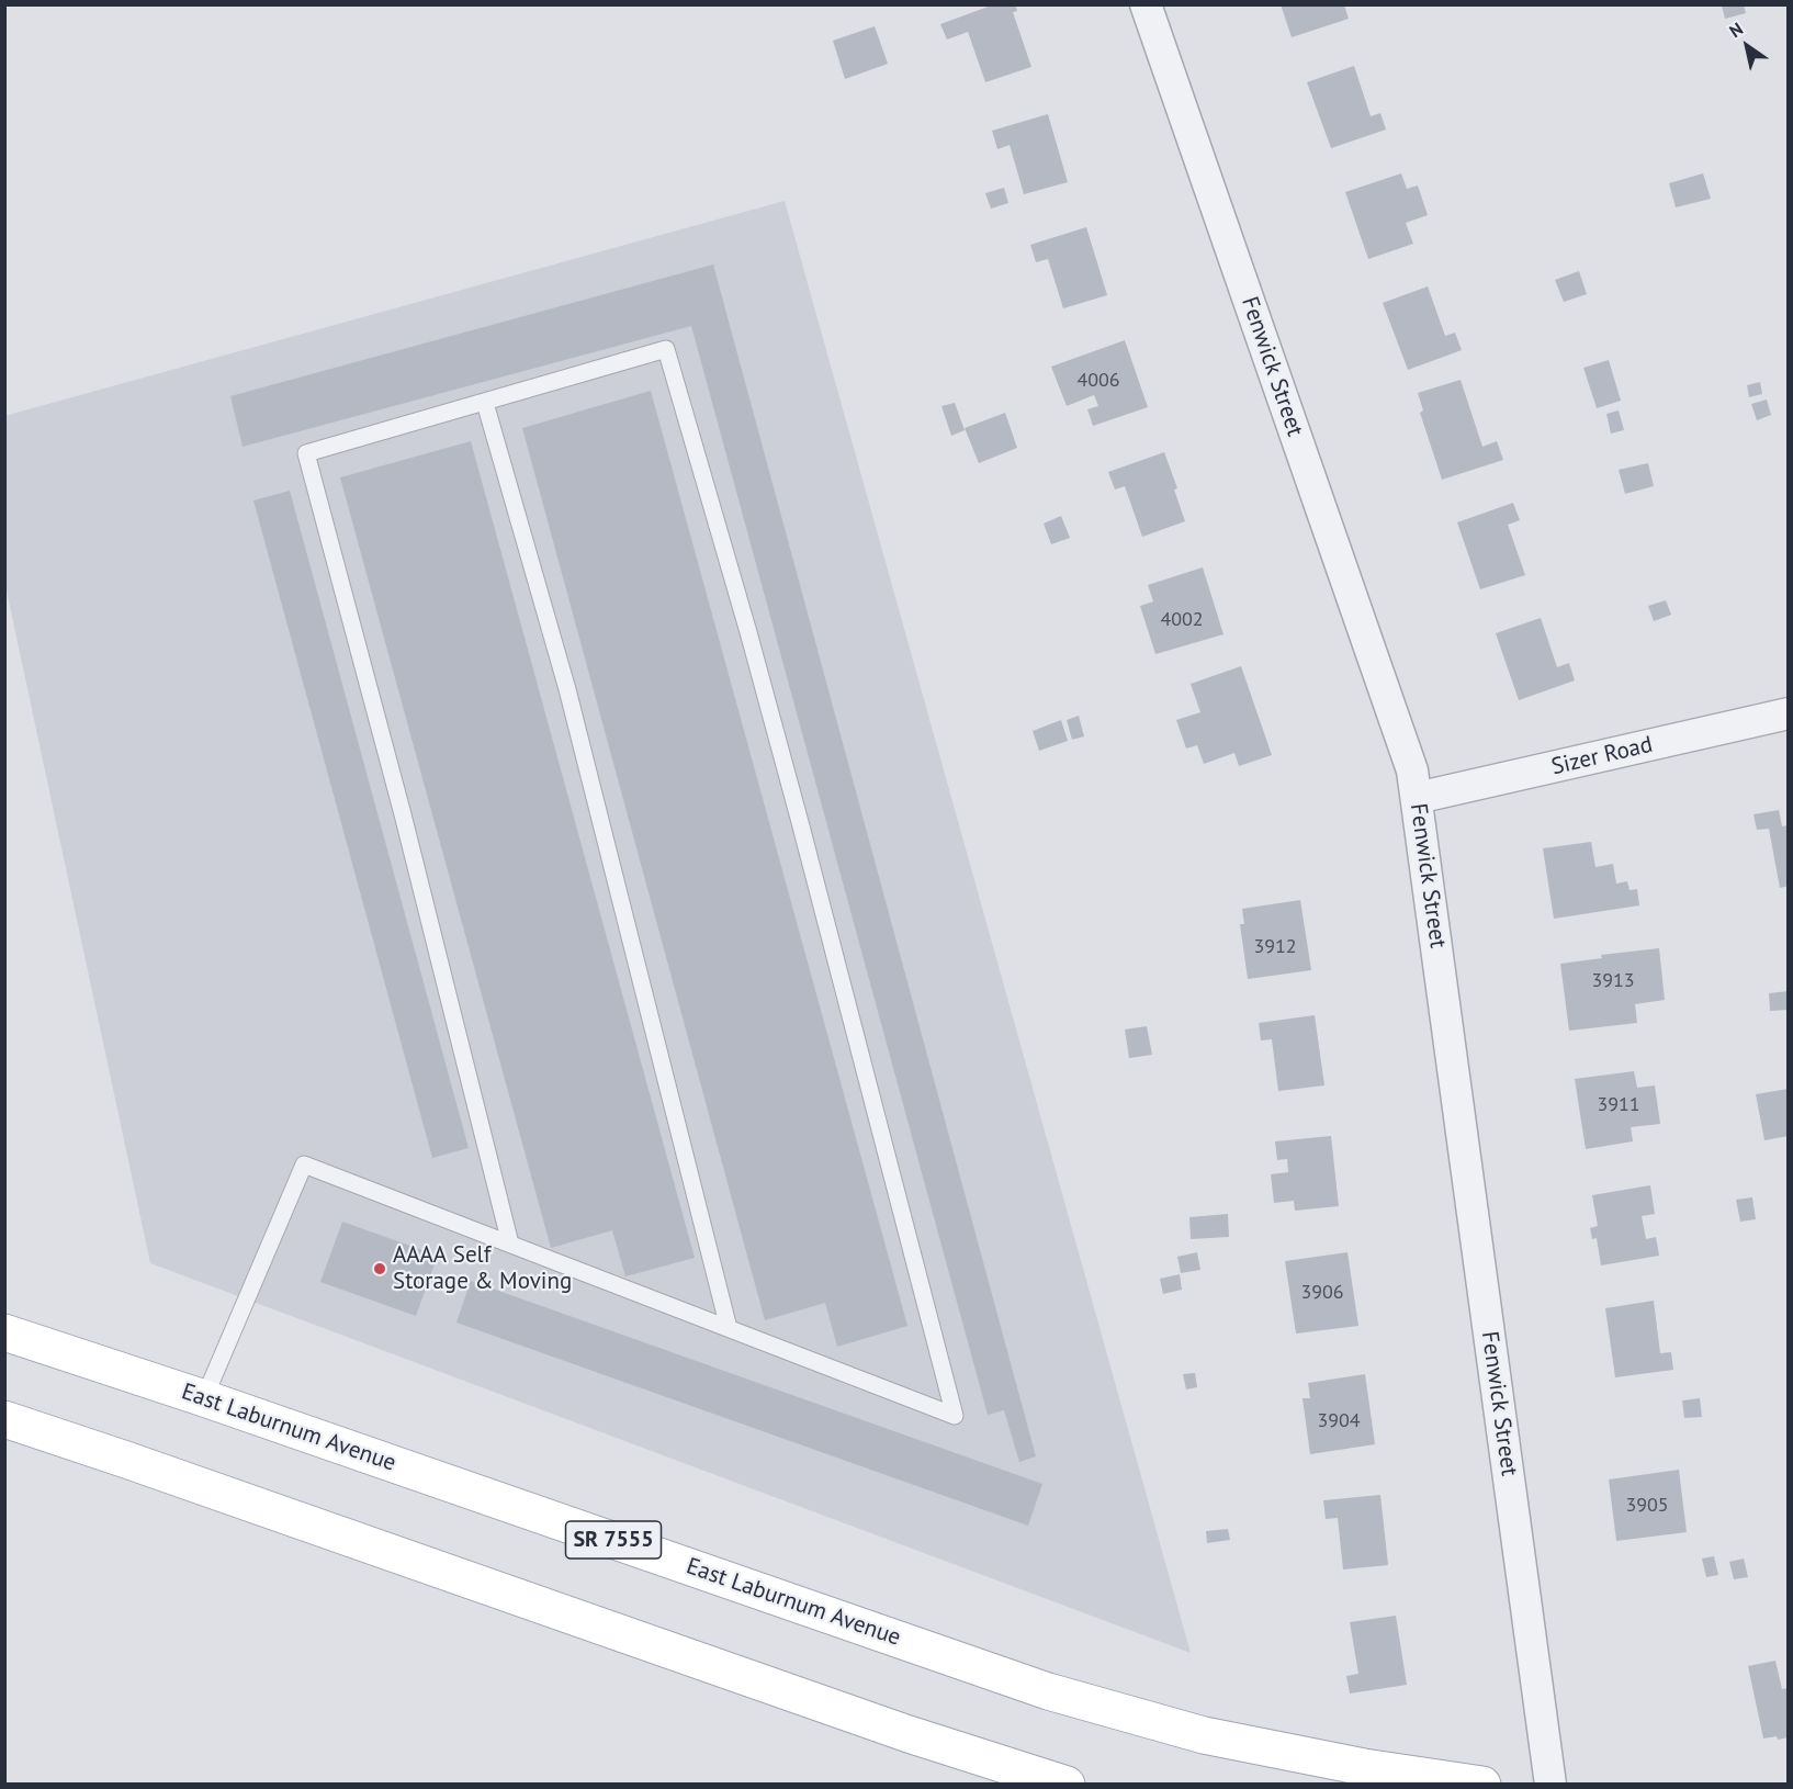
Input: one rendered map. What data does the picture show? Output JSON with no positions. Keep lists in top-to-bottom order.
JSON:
{
  "streets": {
    "main road": ["East Laburnum Avenue", "SR 7555"],
    "street": ["Fenwick Street", "Sizer Road"]
  },
  "crossings": [
    ["Fenwick Street", "Sizer Road"]
  ],
  "places": ["AAAA Self Storage & Moving"],
  "house_numbers": [
    "4006",
    "4002",
    "3912",
    "3913",
    "3911",
    "3906",
    "3904",
    "3905"
  ],
  "north": "top left"
}
